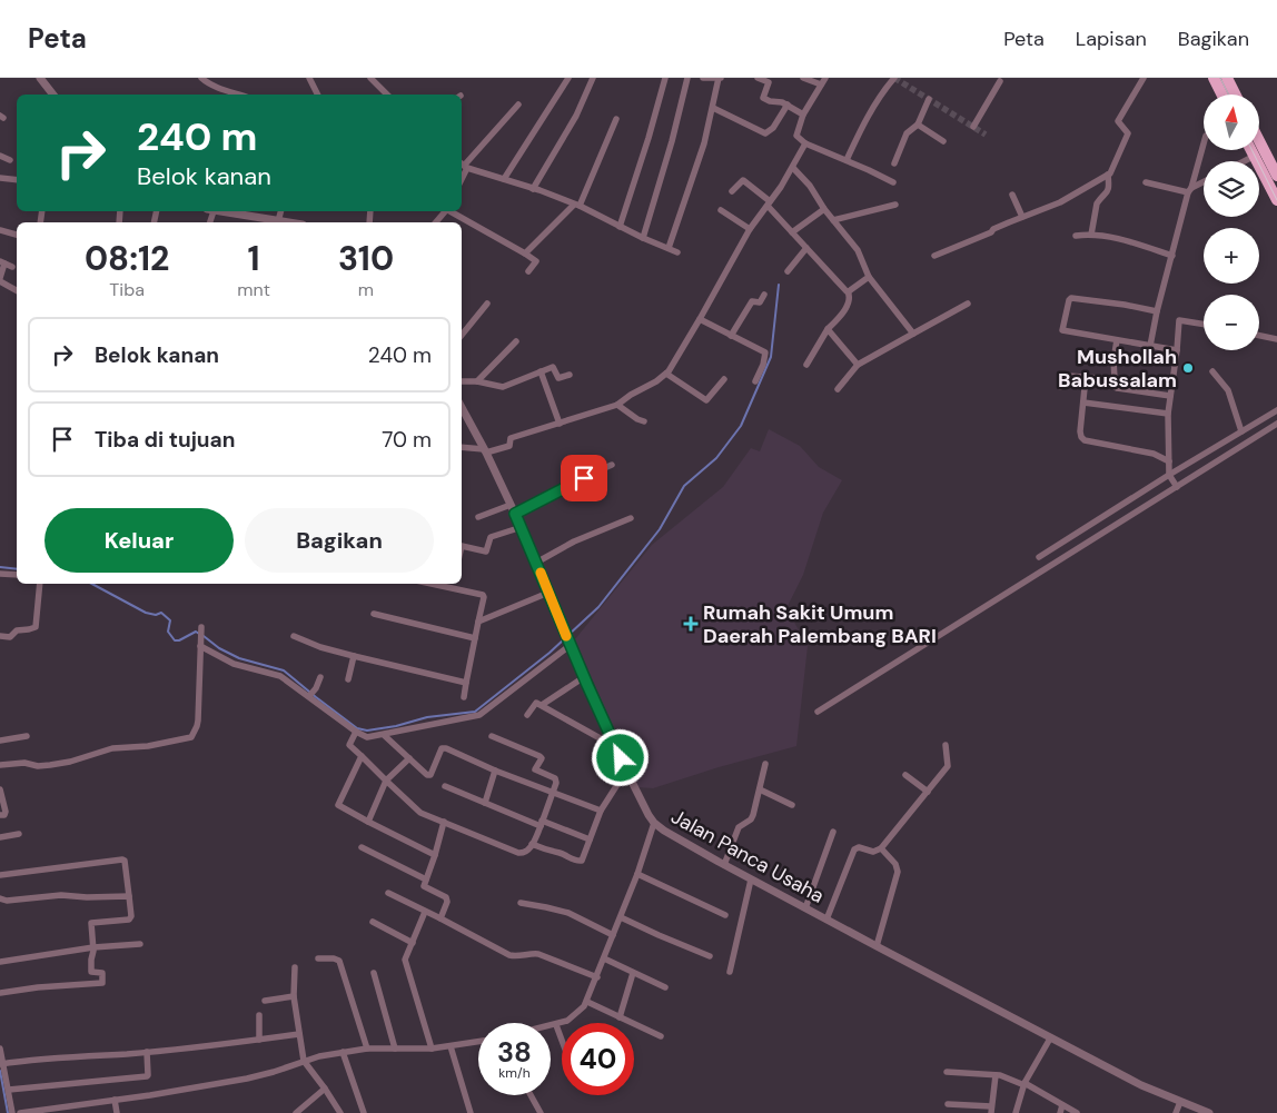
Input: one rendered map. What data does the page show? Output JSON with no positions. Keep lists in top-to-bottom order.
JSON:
{
  "streets": {
    "street": ["Jalan Panca Usaha"]
  },
  "places": {
    "other": ["Mushollah Babussalam"],
    "health": ["Rumah Sakit Umum Daerah Palembang BARI"]
  },
  "north": "top",
  "page": {
    "header": "Peta",
    "nav": ["Peta", "Lapisan", "Bagikan"],
    "map_buttons": ["+", "−"],
    "turn": ["240 m", "Belok kanan"],
    "eta": [
      "08:12",
      "Tiba",
      "1",
      "mnt",
      "310",
      "m"
    ],
    "list": [
      {
        "name": "Belok kanan",
        "value": "240 m"
      },
      {
        "name": "Tiba di tujuan",
        "value": "70 m"
      }
    ],
    "buttons": ["Keluar", "Bagikan"],
    "speed": "38 km/h",
    "limit": "40"
  }
}
